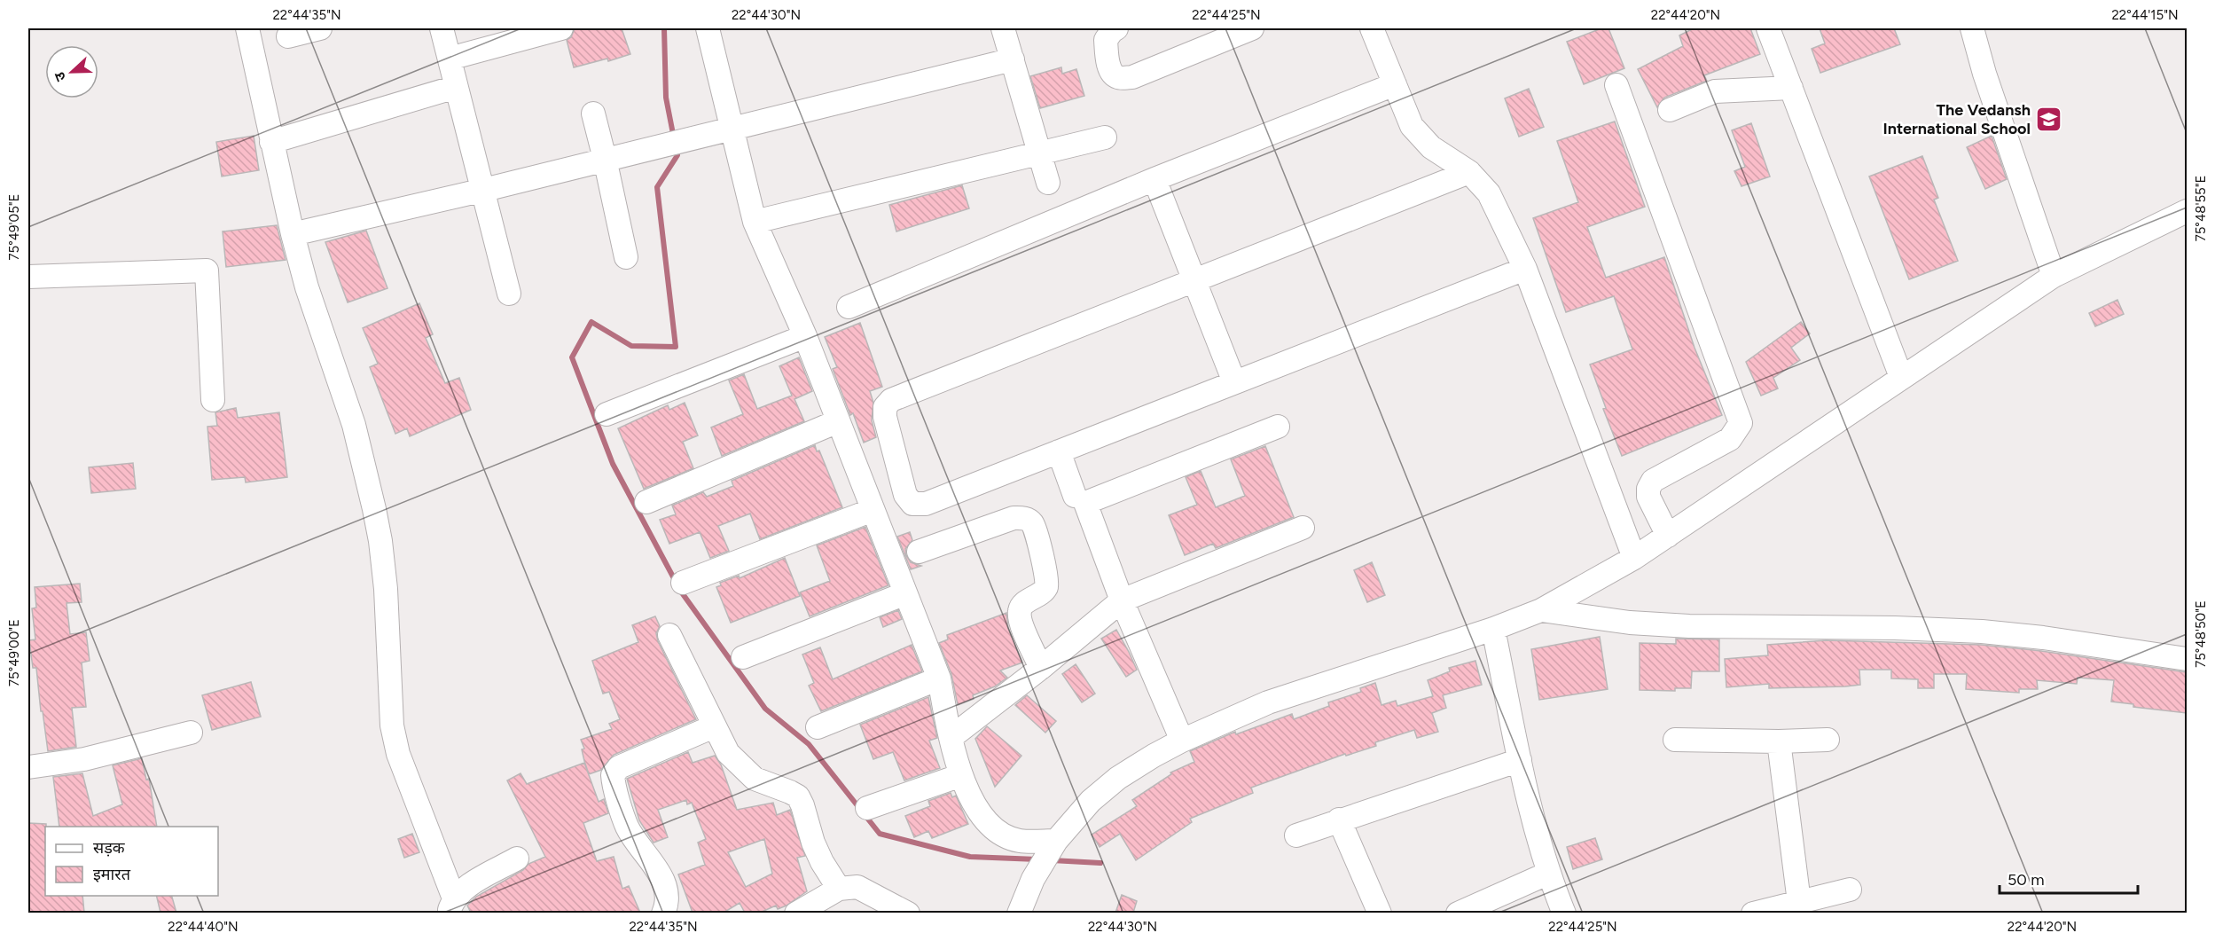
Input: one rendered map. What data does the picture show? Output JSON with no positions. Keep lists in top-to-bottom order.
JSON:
{
  "places": {
    "school or university": ["The Vedansh International School"]
  },
  "legend": ["सड़क", "इमारत"],
  "scale_bar": "50 m",
  "north": "left",
  "coordinates": [
    "22°44'35\"N",
    "22°44'30\"N",
    "22°44'25\"N",
    "22°44'20\"N",
    "22°44'15\"N",
    "75°48'55\"E",
    "75°49'05\"E",
    "75°48'50\"E",
    "75°49'00\"E",
    "22°44'40\"N"
  ]
}
